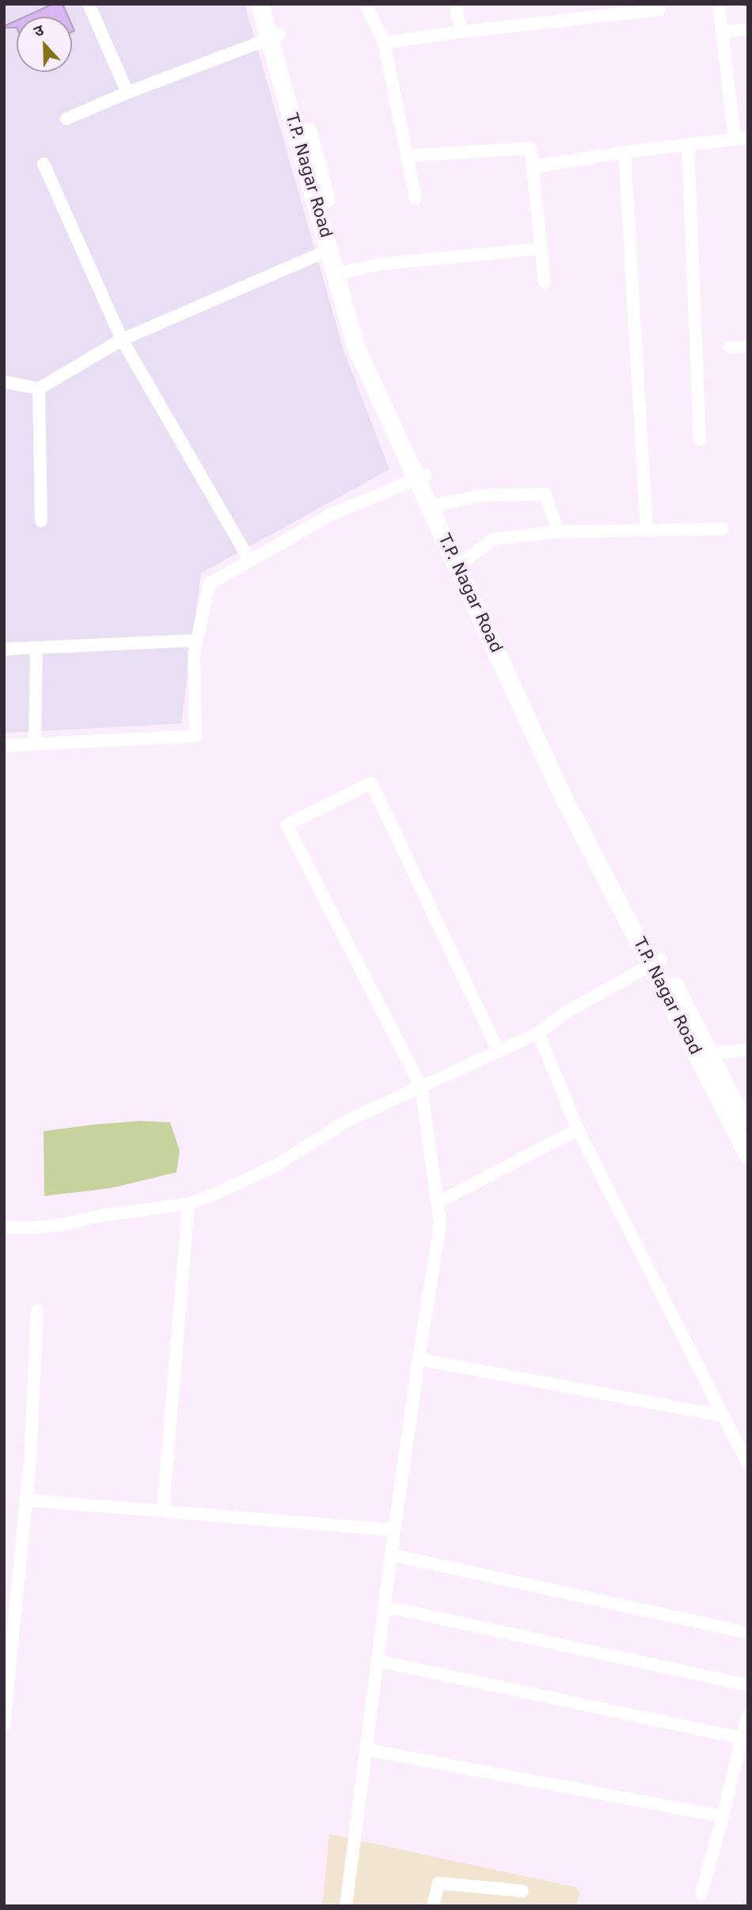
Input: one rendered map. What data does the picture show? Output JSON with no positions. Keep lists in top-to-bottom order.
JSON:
{
  "streets": {
    "main road": ["T.P. Nagar Road"]
  },
  "north": "top"
}
